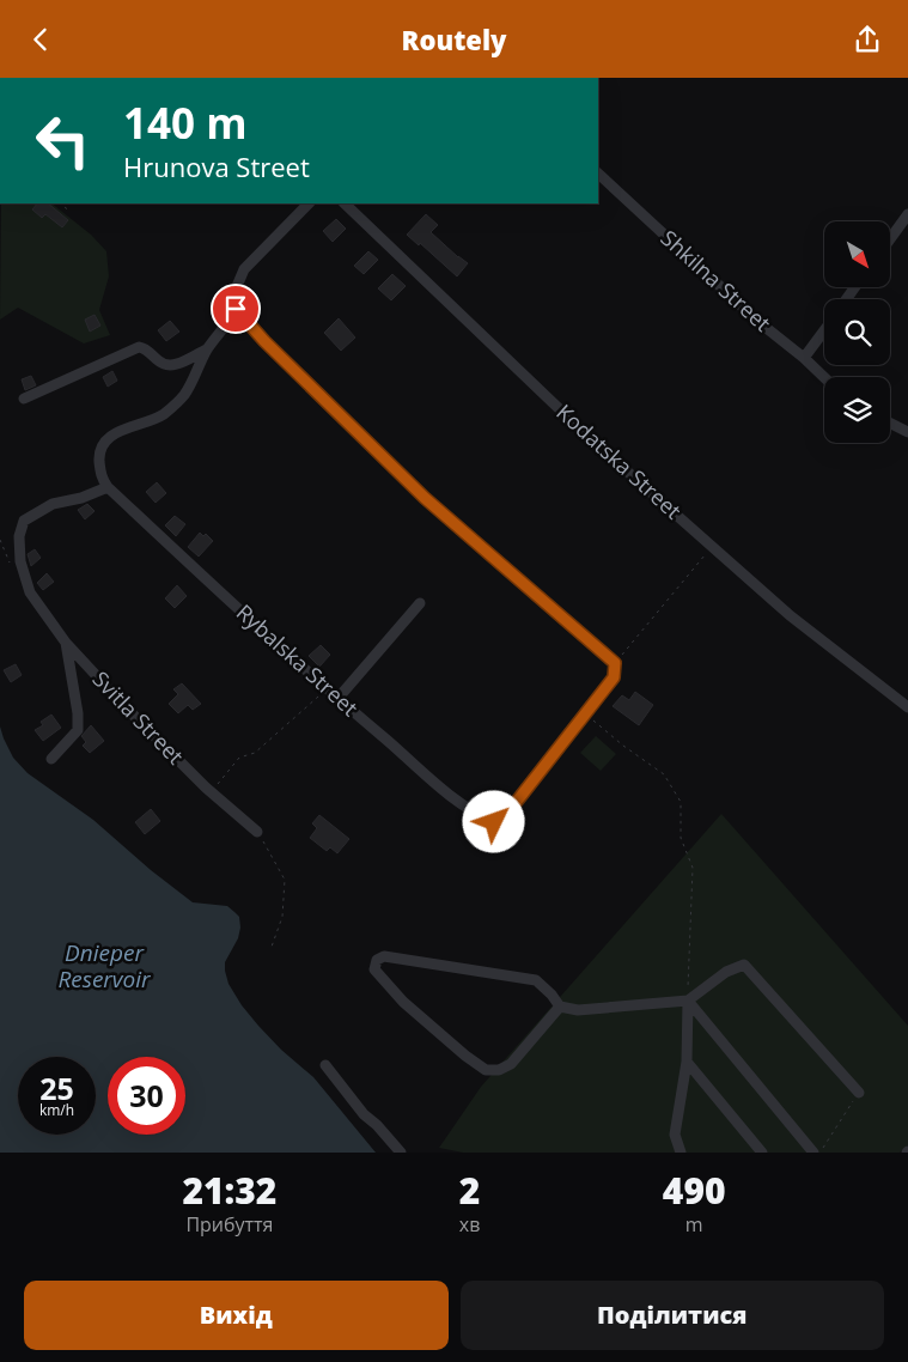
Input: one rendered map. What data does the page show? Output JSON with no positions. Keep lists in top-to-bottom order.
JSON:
{
  "streets": {
    "street": [
      "Shkilna Street",
      "Kodatska Street",
      "Rybalska Street",
      "Svitla Street"
    ]
  },
  "crossings": [
    ["Rybalska Street", "Svitla Street"]
  ],
  "water": ["Dnieper Reservoir"],
  "north": "bottom right",
  "page": {
    "header": "Routely",
    "turn": ["140 m", "Hrunova Street"],
    "speed": "25 km/h",
    "limit": "30",
    "eta": [
      "21:32",
      "Прибуття",
      "2",
      "хв",
      "490",
      "m"
    ],
    "buttons": ["Вихід", "Поділитися"]
  }
}
